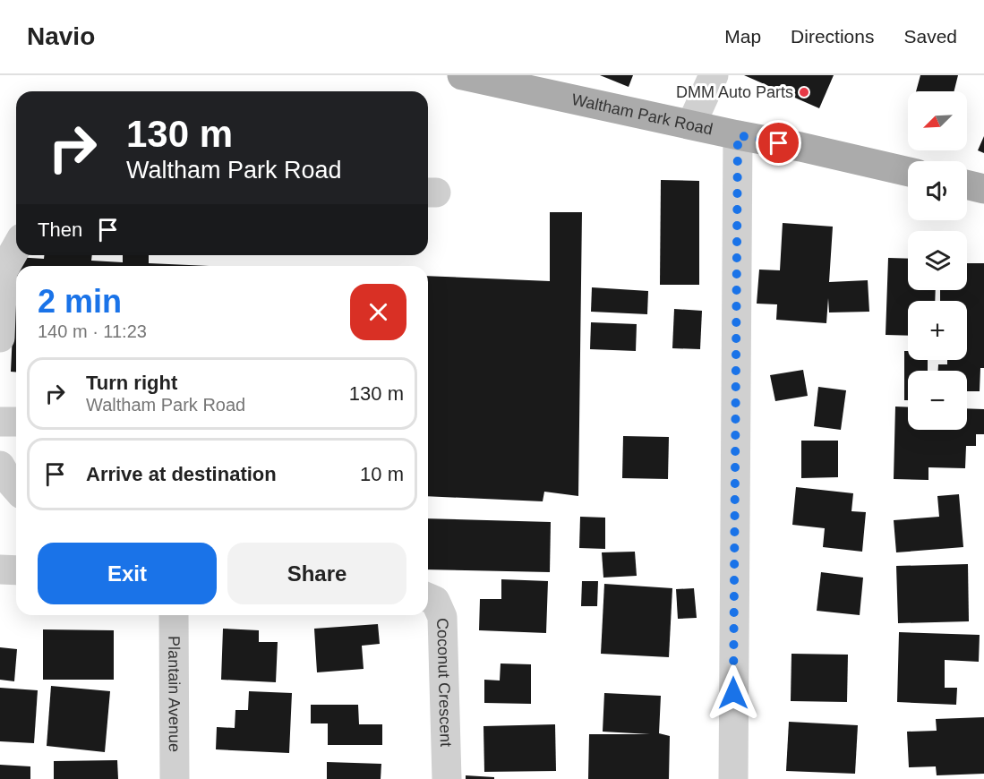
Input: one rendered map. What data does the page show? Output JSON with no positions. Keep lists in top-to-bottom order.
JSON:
{
  "streets": {
    "main road": ["Waltham Park Road"],
    "street": ["Coconut Crescent", "Plantain Avenue"]
  },
  "places": ["DMM Auto Parts"],
  "north": "bottom left",
  "page": {
    "header": "Navio",
    "nav": ["Map", "Directions", "Saved"],
    "map_buttons": ["+", "−"],
    "turn": ["130 m", "Waltham Park Road"],
    "then": "Then",
    "heading": ["2 min", "140 m · 11:23"],
    "list": [
      {
        "name": "Turn right",
        "note": "Waltham Park Road",
        "value": "130 m"
      },
      {
        "name": "Arrive at destination",
        "value": "10 m"
      }
    ],
    "buttons": ["Exit", "Share"]
  }
}
